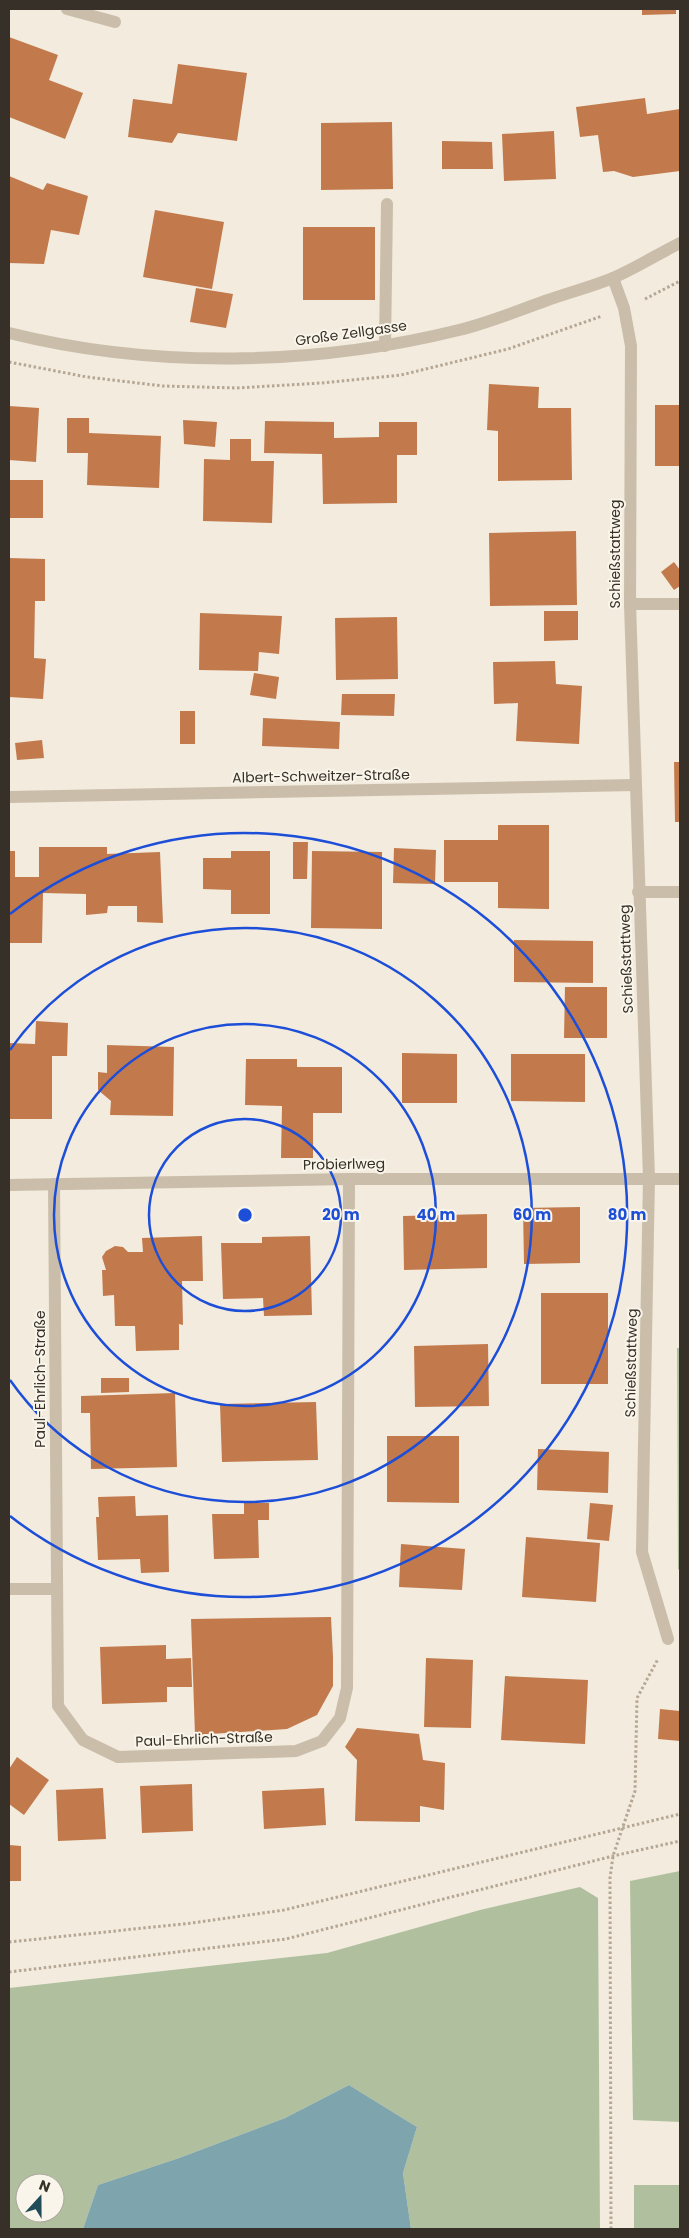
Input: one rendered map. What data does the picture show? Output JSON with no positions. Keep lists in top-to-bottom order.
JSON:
{
  "streets": {
    "street": [
      "Große Zellgasse",
      "Schießstattweg",
      "Albert-Schweitzer-Straße",
      "Probierlweg",
      "Paul-Ehrlich-Straße"
    ]
  },
  "crossings": [
    ["Große Zellgasse", "Schießstattweg"],
    ["Schießstattweg", "Albert-Schweitzer-Straße"],
    ["Schießstattweg", "Probierlweg"],
    ["Probierlweg", "Paul-Ehrlich-Straße"]
  ],
  "north": "top",
  "rings": [
    "20 m",
    "40 m",
    "60 m",
    "80 m"
  ]
}
